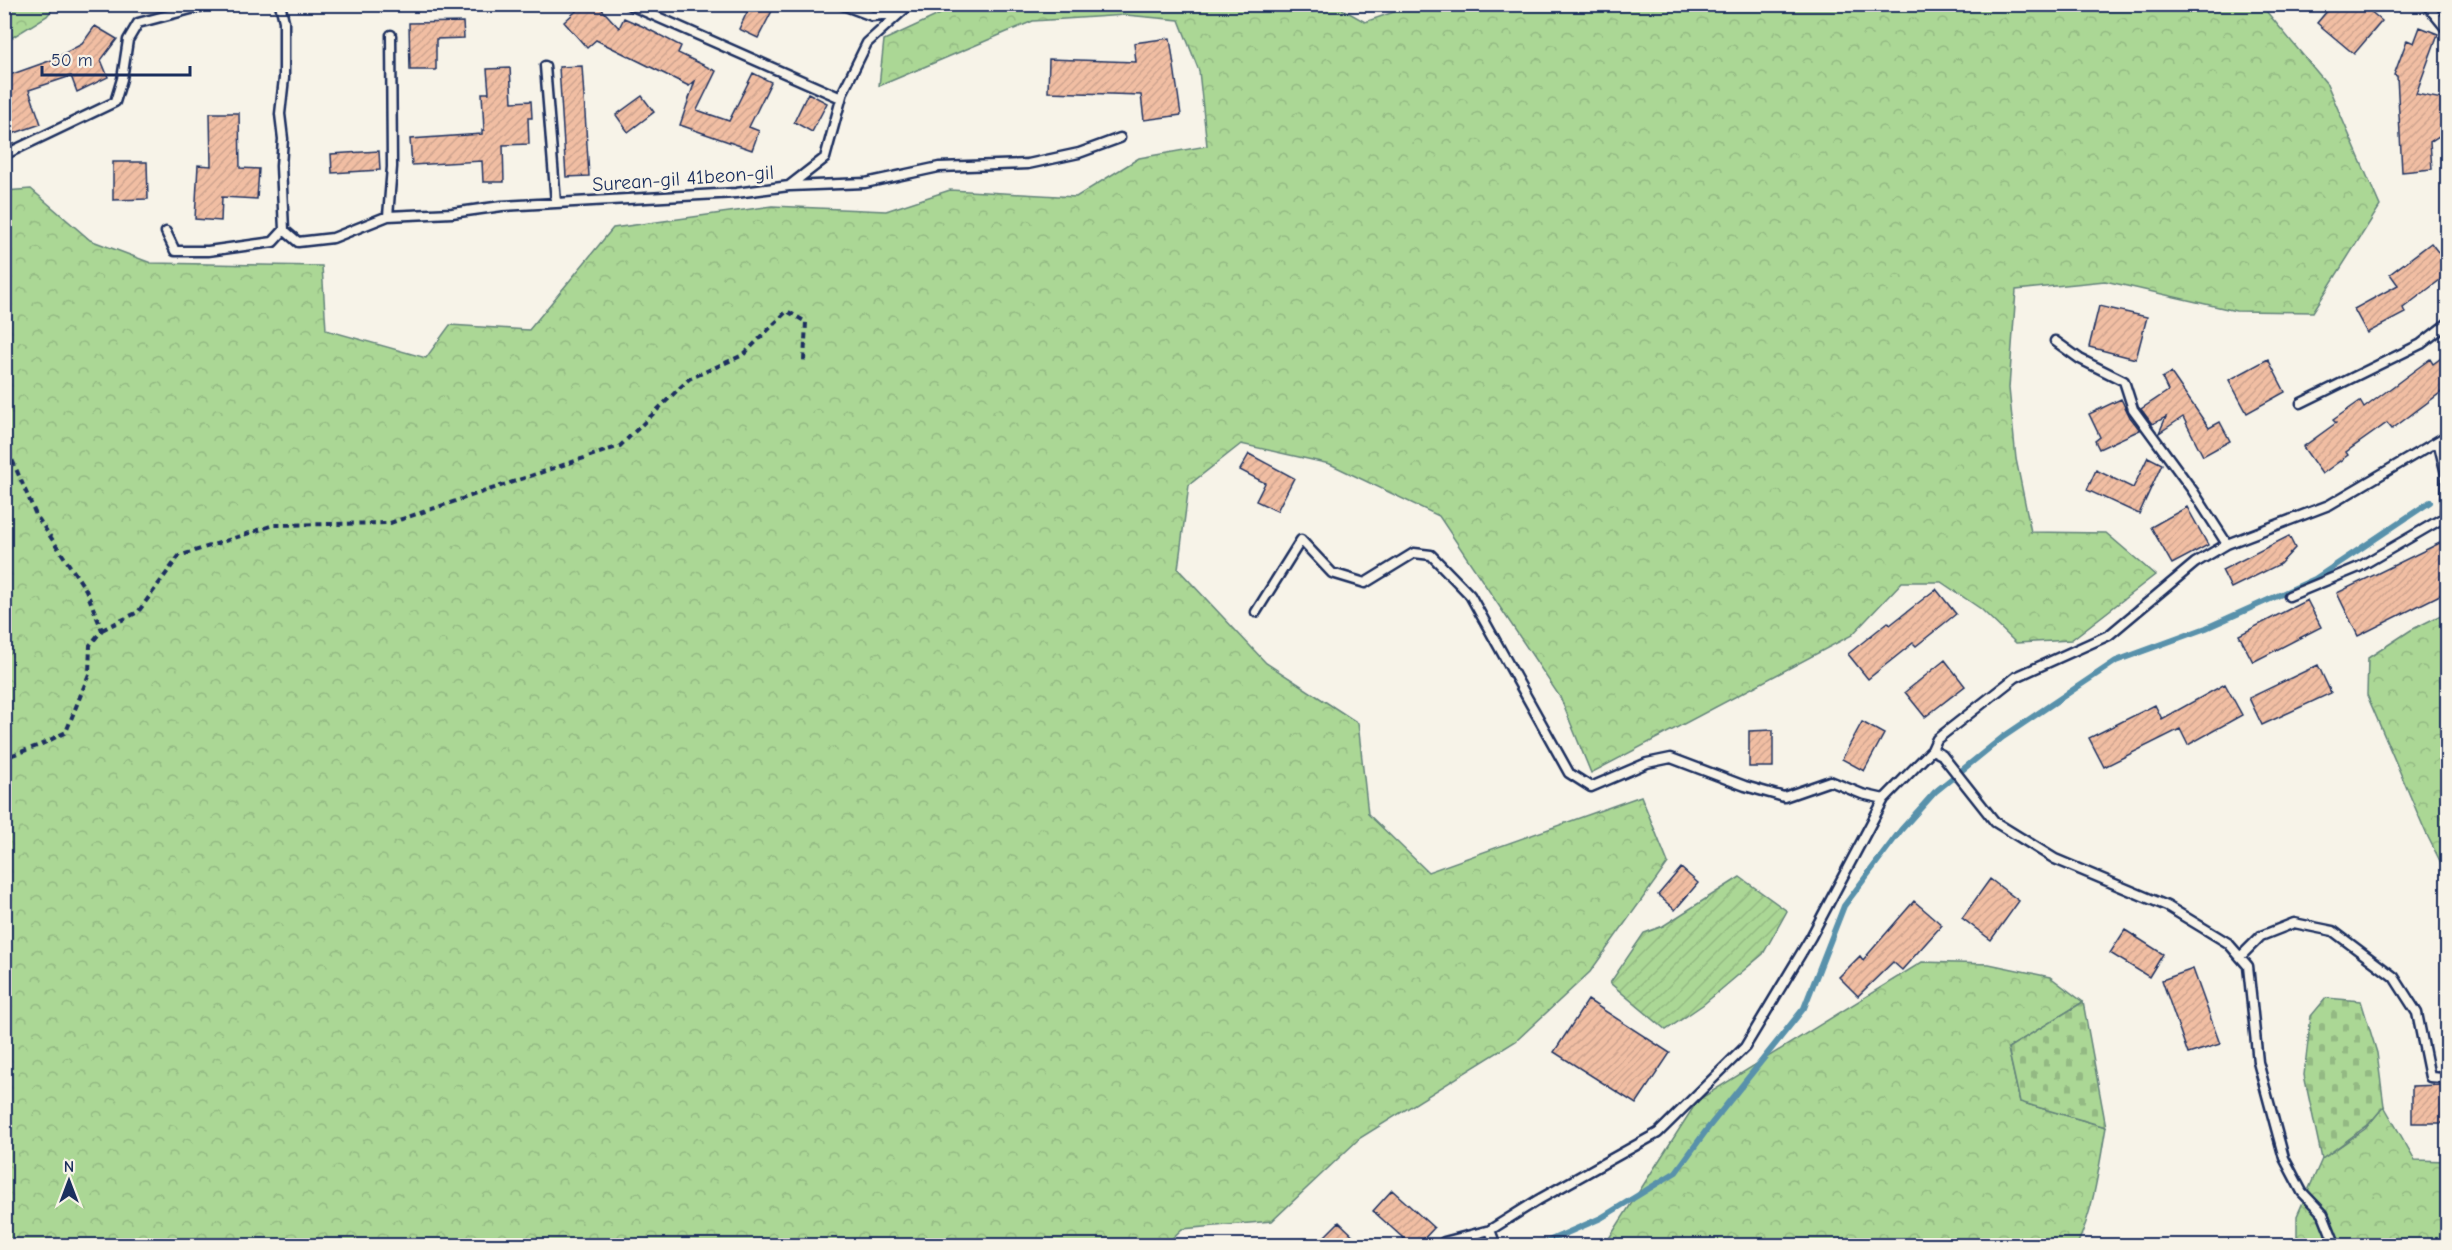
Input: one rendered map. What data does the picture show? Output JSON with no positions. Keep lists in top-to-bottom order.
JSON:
{
  "streets": {
    "lane": ["Surean-gil 41beon-gil"]
  },
  "scale_bar": "50 m",
  "north": "top"
}
